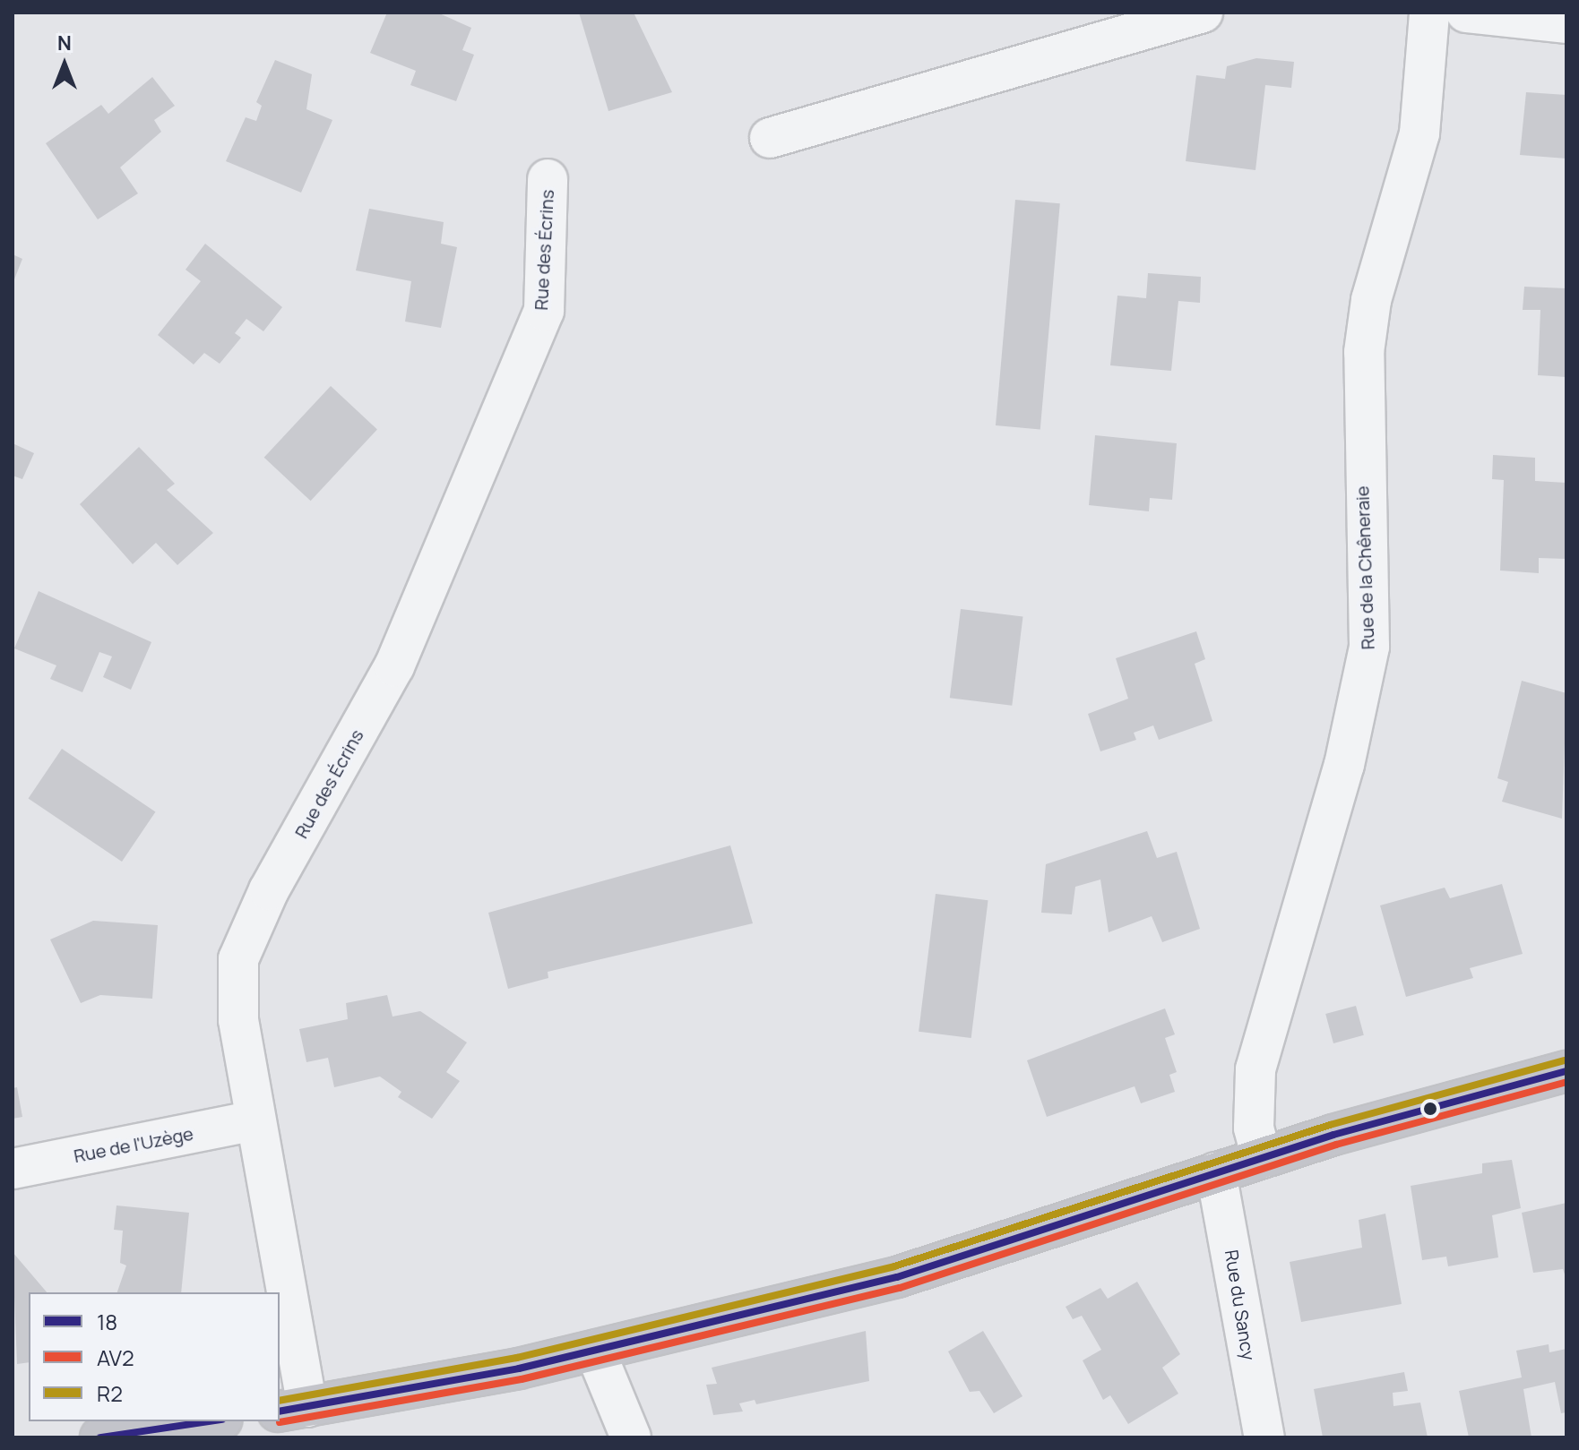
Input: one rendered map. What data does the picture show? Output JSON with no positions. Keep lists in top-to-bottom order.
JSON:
{
  "streets": {
    "street": [
      "Rue des Écrins",
      "Rue de la Chêneraie",
      "Rue de l'Uzège",
      "Rue du Sancy"
    ]
  },
  "crossings": [
    ["Rue des Écrins", "Rue de l'Uzège"]
  ],
  "lines": ["transit line R2", "transit line 18", "transit line AV2"],
  "legend": ["18", "AV2", "R2"],
  "north": "top"
}
